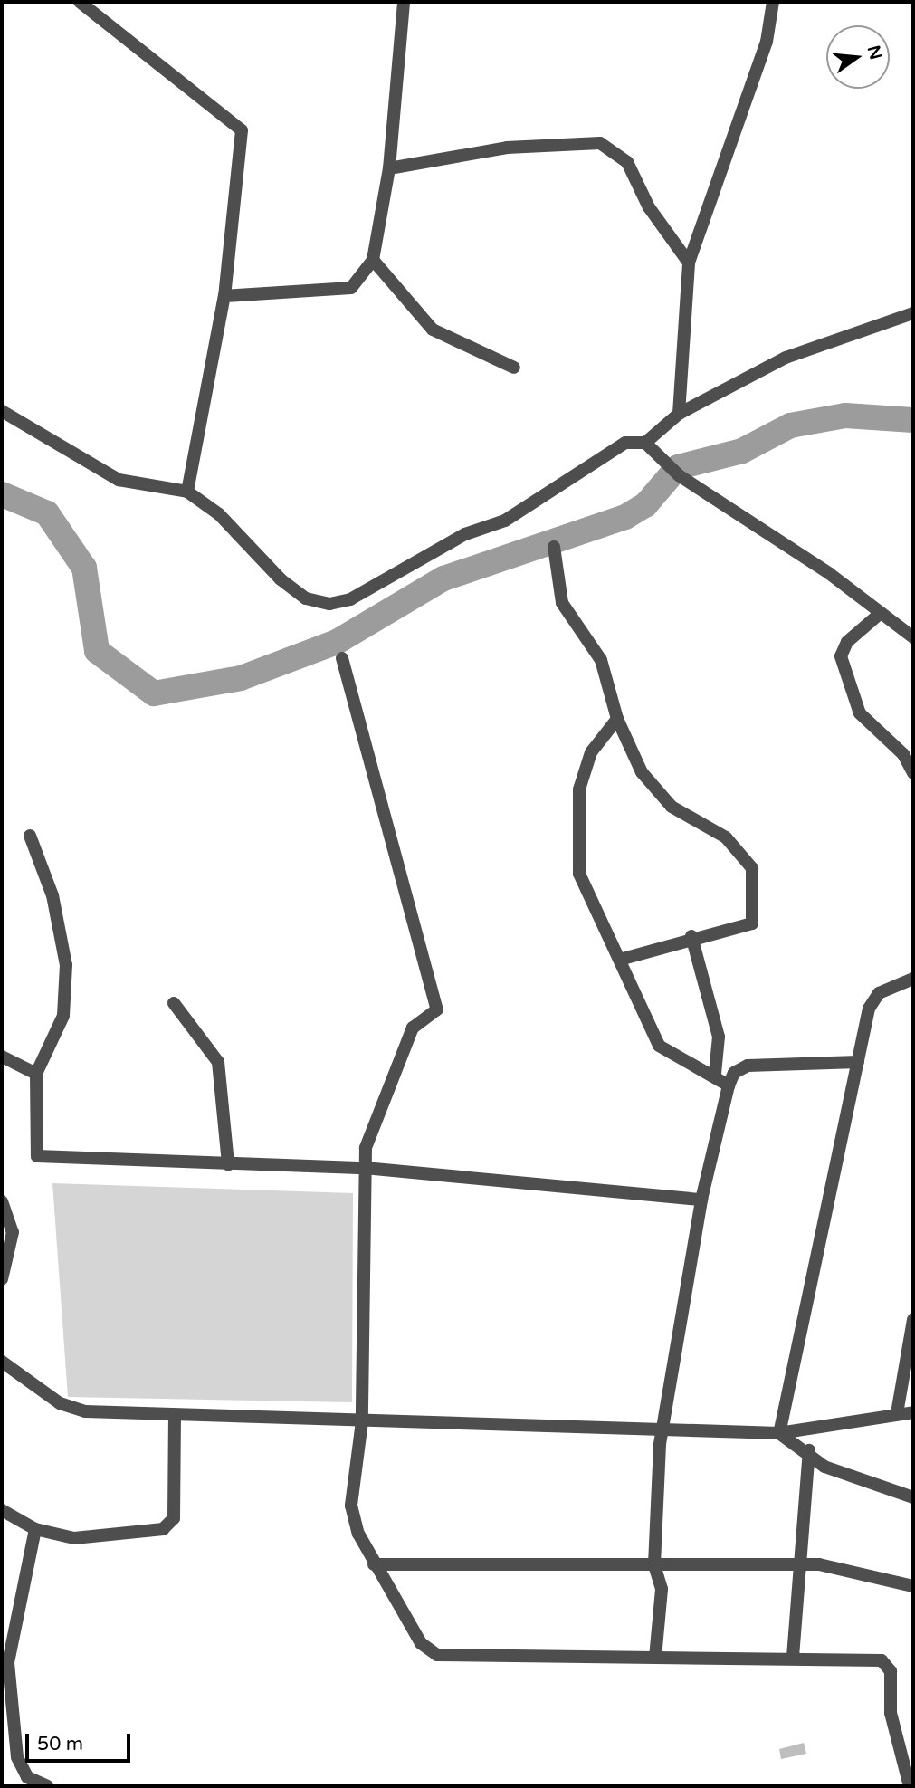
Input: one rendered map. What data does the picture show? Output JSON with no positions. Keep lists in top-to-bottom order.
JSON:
{
  "scale_bar": "50 m",
  "north": "right"
}
